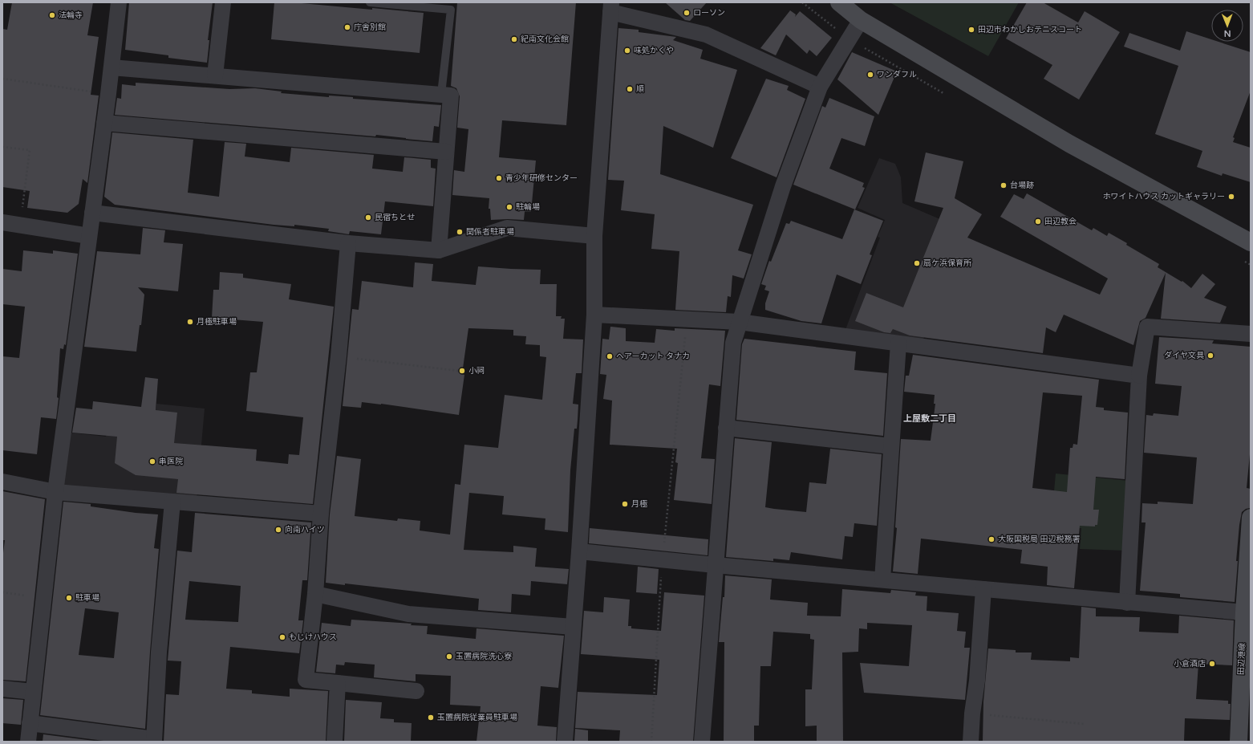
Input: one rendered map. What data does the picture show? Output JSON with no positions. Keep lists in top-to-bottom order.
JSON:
{
  "streets": {
    "street": ["田辺港線"]
  },
  "districts": ["上屋敷二丁目"],
  "places": [
    "ローソン",
    "法輪寺",
    "庁舎別館",
    "田辺市わかしおテニスコート",
    "紀南文化会館",
    "味処かくや",
    "ワンダフル",
    "順",
    "青少年研修センター",
    "台場跡",
    "ホワイトハウス カットギャラリー",
    "駐輪場",
    "民宿ちとせ",
    "田辺教会",
    "関係者駐車場",
    "扇ケ浜保育所",
    "月極駐車場",
    "ダイヤ文具",
    "ヘアーカット タナカ",
    "小祠",
    "串医院",
    "月極",
    "向南ハイツ",
    "大阪国税局 田辺税務署",
    "駐車場",
    "もじけハウス",
    "玉置病院洗心寮",
    "小倉酒店",
    "玉置病院従業員駐車場"
  ],
  "north": "bottom"
}
